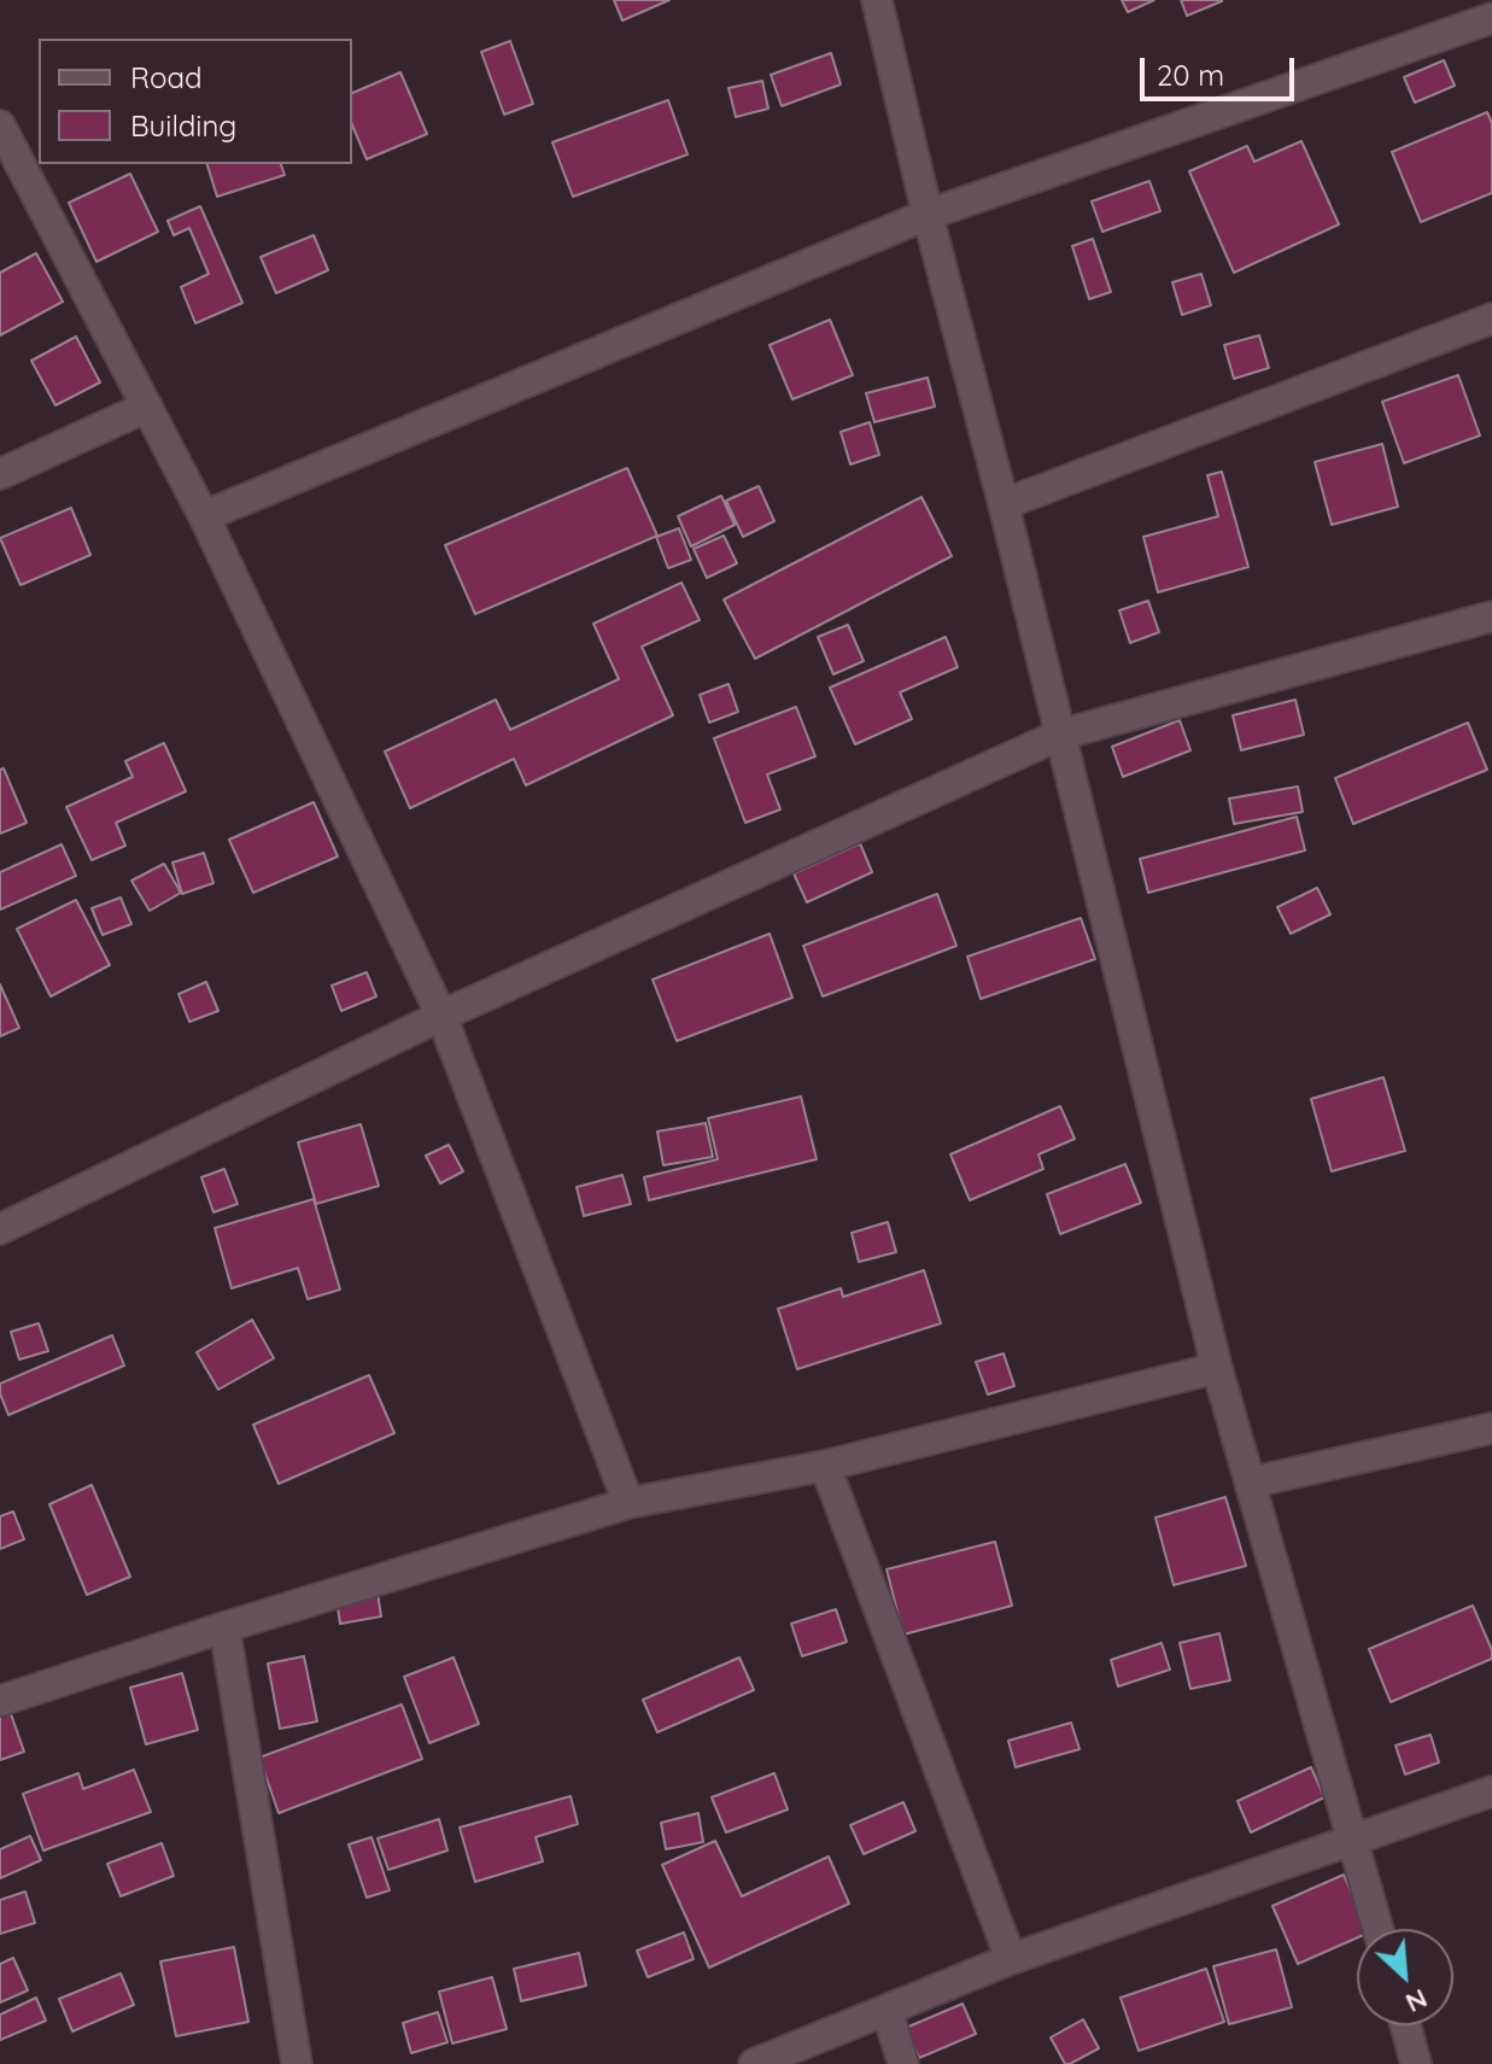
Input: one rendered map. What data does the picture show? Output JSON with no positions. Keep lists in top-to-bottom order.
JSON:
{
  "legend": ["Road", "Building"],
  "scale_bar": "20 m",
  "north": "bottom right"
}
